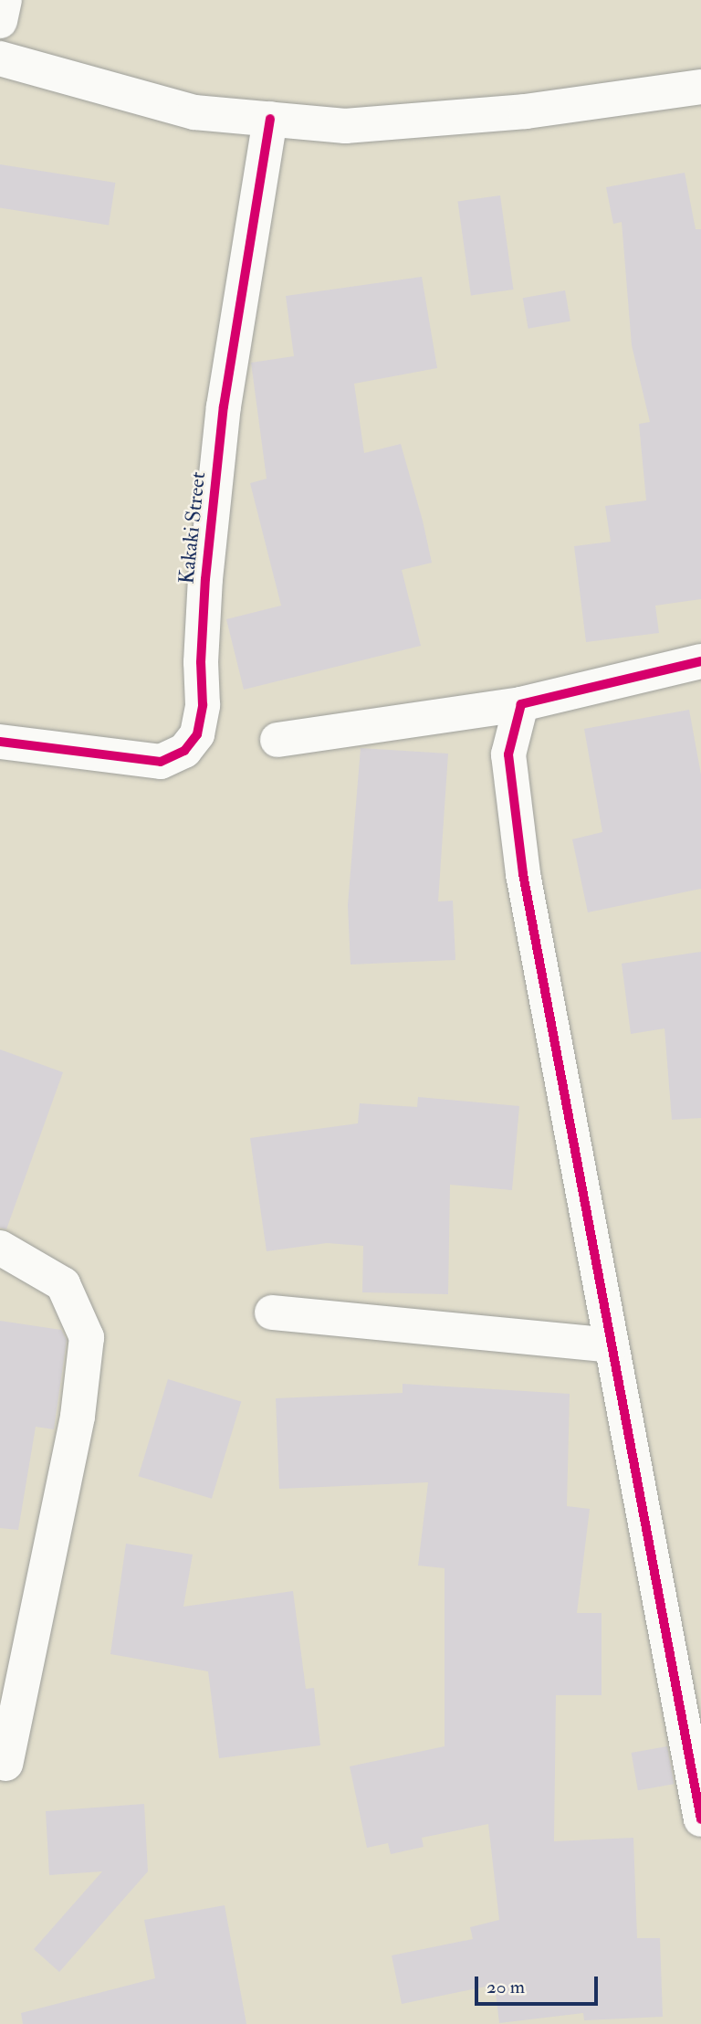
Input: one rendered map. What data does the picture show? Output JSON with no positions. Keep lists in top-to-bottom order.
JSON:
{
  "streets": {
    "street": ["Kakaki Street"]
  },
  "scale_bar": "20 m"
}
